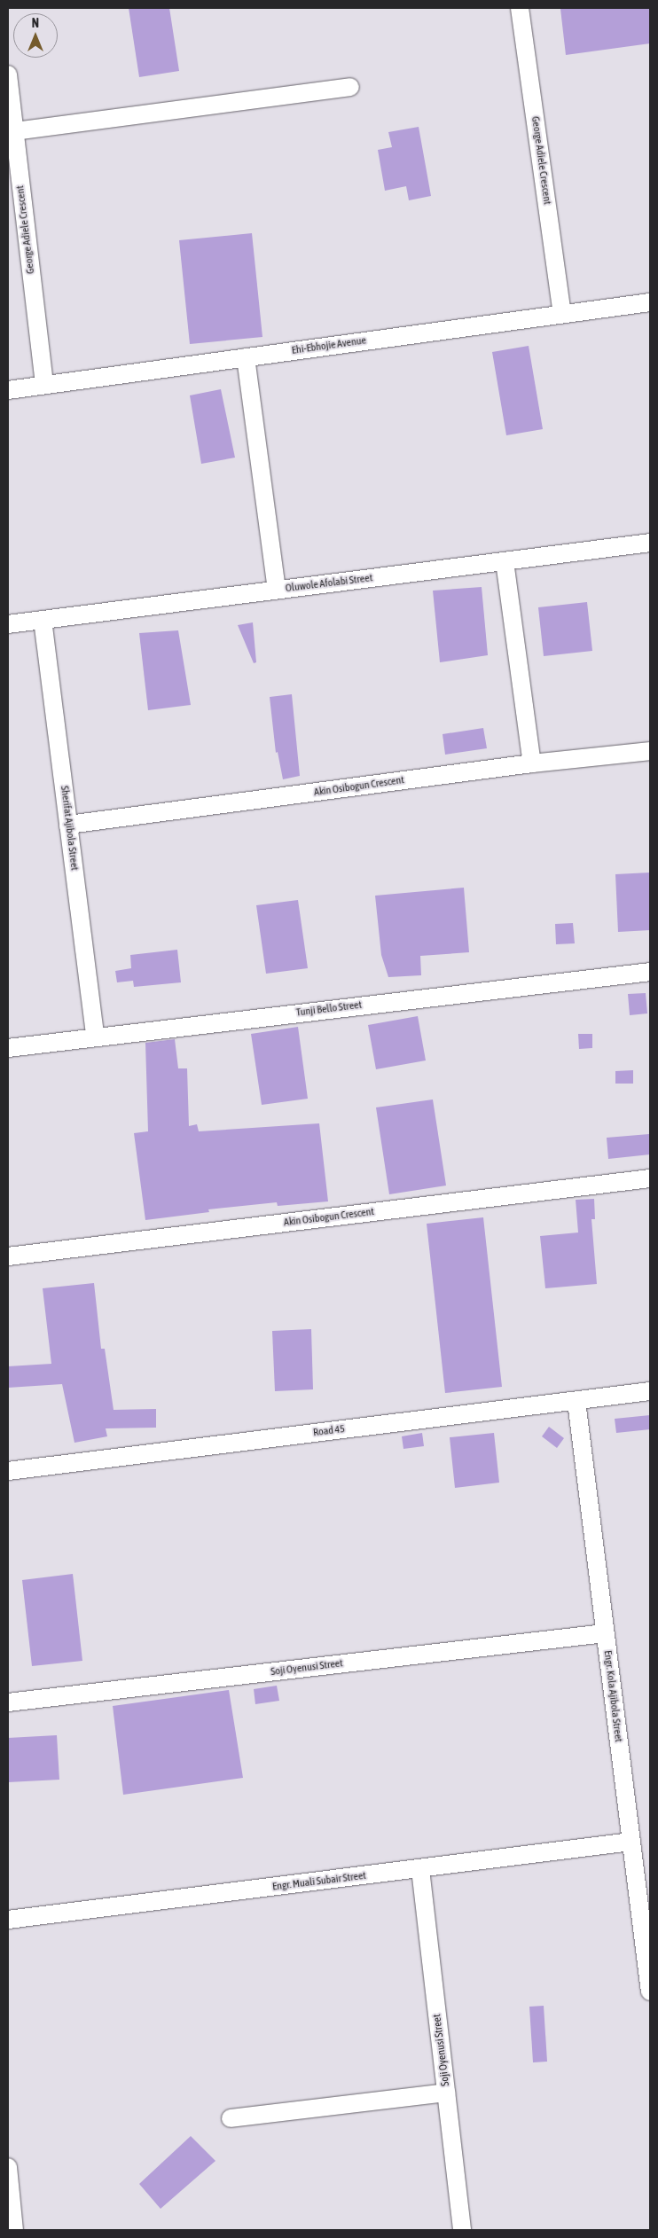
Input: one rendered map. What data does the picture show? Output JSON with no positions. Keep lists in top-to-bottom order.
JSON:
{
  "streets": {
    "street": [
      "George Adiele Crescent",
      "Ehi-Ebhojie Avenue",
      "Oluwole Afolabi Street",
      "Akin Osibogun Crescent",
      "Sherifat Ajibola Street",
      "Tunji Bello Street",
      "Road 45",
      "Soji Oyenusi Street",
      "Engr. Kola Ajibola Street",
      "Engr. Muali Subair Street"
    ]
  },
  "crossings": [
    ["George Adiele Crescent", "Ehi-Ebhojie Avenue"],
    ["Oluwole Afolabi Street", "Sherifat Ajibola Street"],
    ["Akin Osibogun Crescent", "Sherifat Ajibola Street"],
    ["Sherifat Ajibola Street", "Tunji Bello Street"],
    ["Road 45", "Engr. Kola Ajibola Street"],
    ["Soji Oyenusi Street", "Engr. Kola Ajibola Street"],
    ["Soji Oyenusi Street", "Engr. Muali Subair Street"],
    ["Engr. Kola Ajibola Street", "Engr. Muali Subair Street"]
  ],
  "north": "top"
}
